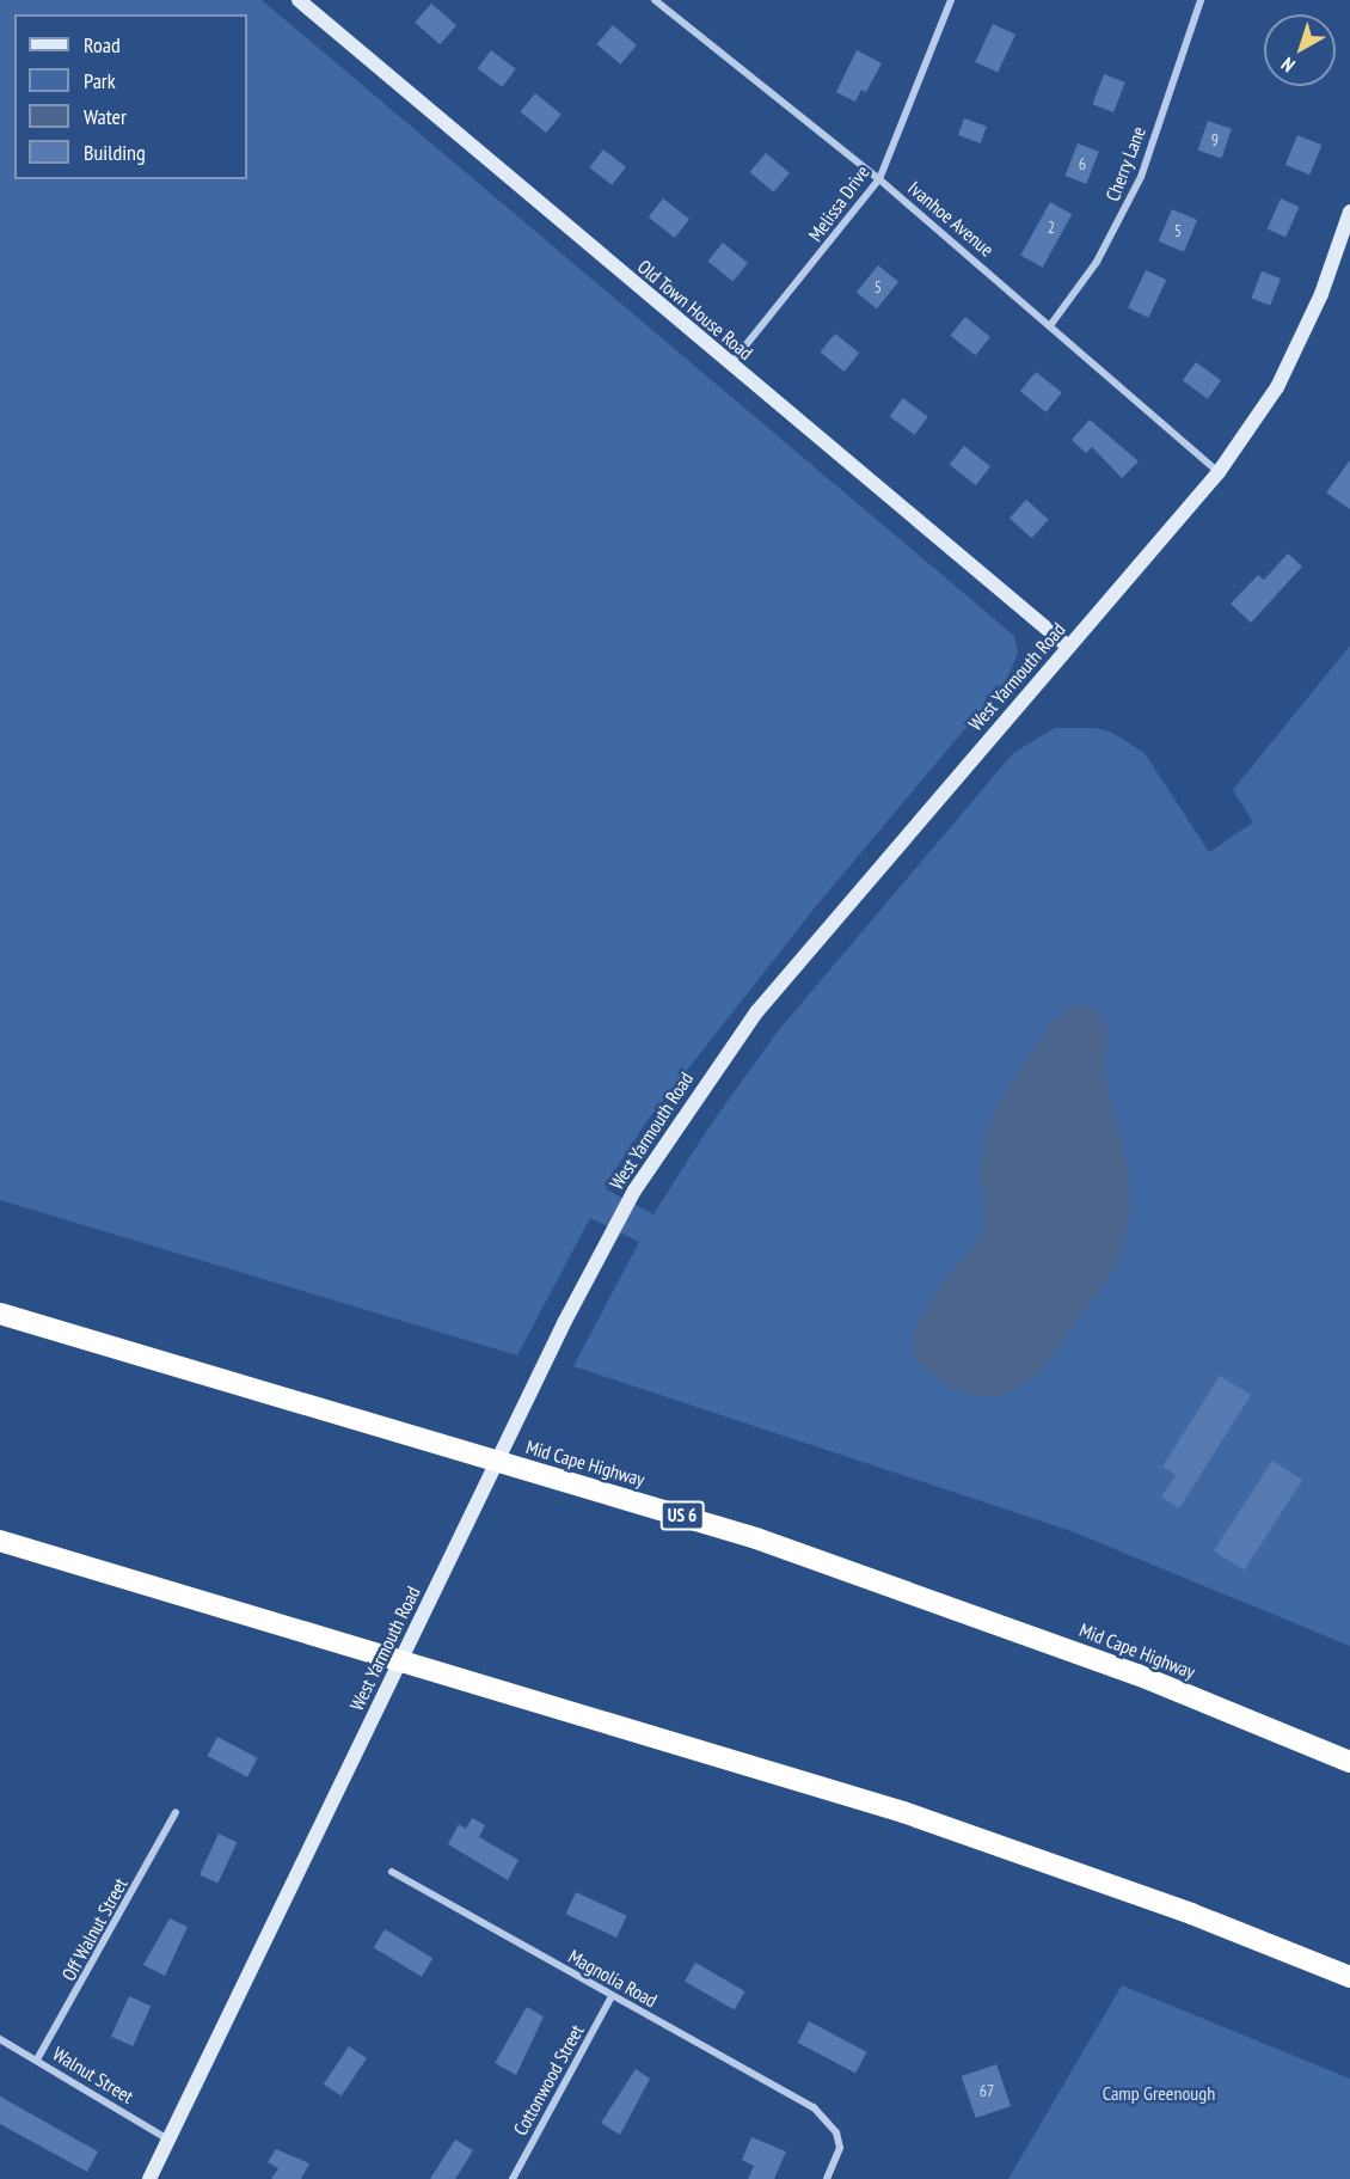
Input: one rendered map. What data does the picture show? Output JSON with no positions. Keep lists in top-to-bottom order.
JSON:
{
  "streets": {
    "highway": ["Mid Cape Highway", "US 6"],
    "main road": ["Old Town House Road", "West Yarmouth Road"],
    "street": [
      "Cherry Lane",
      "Melissa Drive",
      "Ivanhoe Avenue",
      "Off Walnut Street",
      "Magnolia Road",
      "Walnut Street",
      "Cottonwood Street"
    ]
  },
  "crossings": [
    ["Cherry Lane", "Ivanhoe Avenue"],
    ["Melissa Drive", "Ivanhoe Avenue"],
    ["Melissa Drive", "Old Town House Road"],
    ["Ivanhoe Avenue", "West Yarmouth Road"],
    ["Old Town House Road", "West Yarmouth Road"],
    ["West Yarmouth Road", "Walnut Street"],
    ["Off Walnut Street", "Walnut Street"],
    ["Magnolia Road", "Cottonwood Street"]
  ],
  "parks": ["Camp Greenough"],
  "house_numbers": [
    "9",
    "6",
    "2",
    "5",
    "5",
    "67"
  ],
  "legend": [
    "Road",
    "Park",
    "Water",
    "Building"
  ],
  "north": "bottom left"
}
